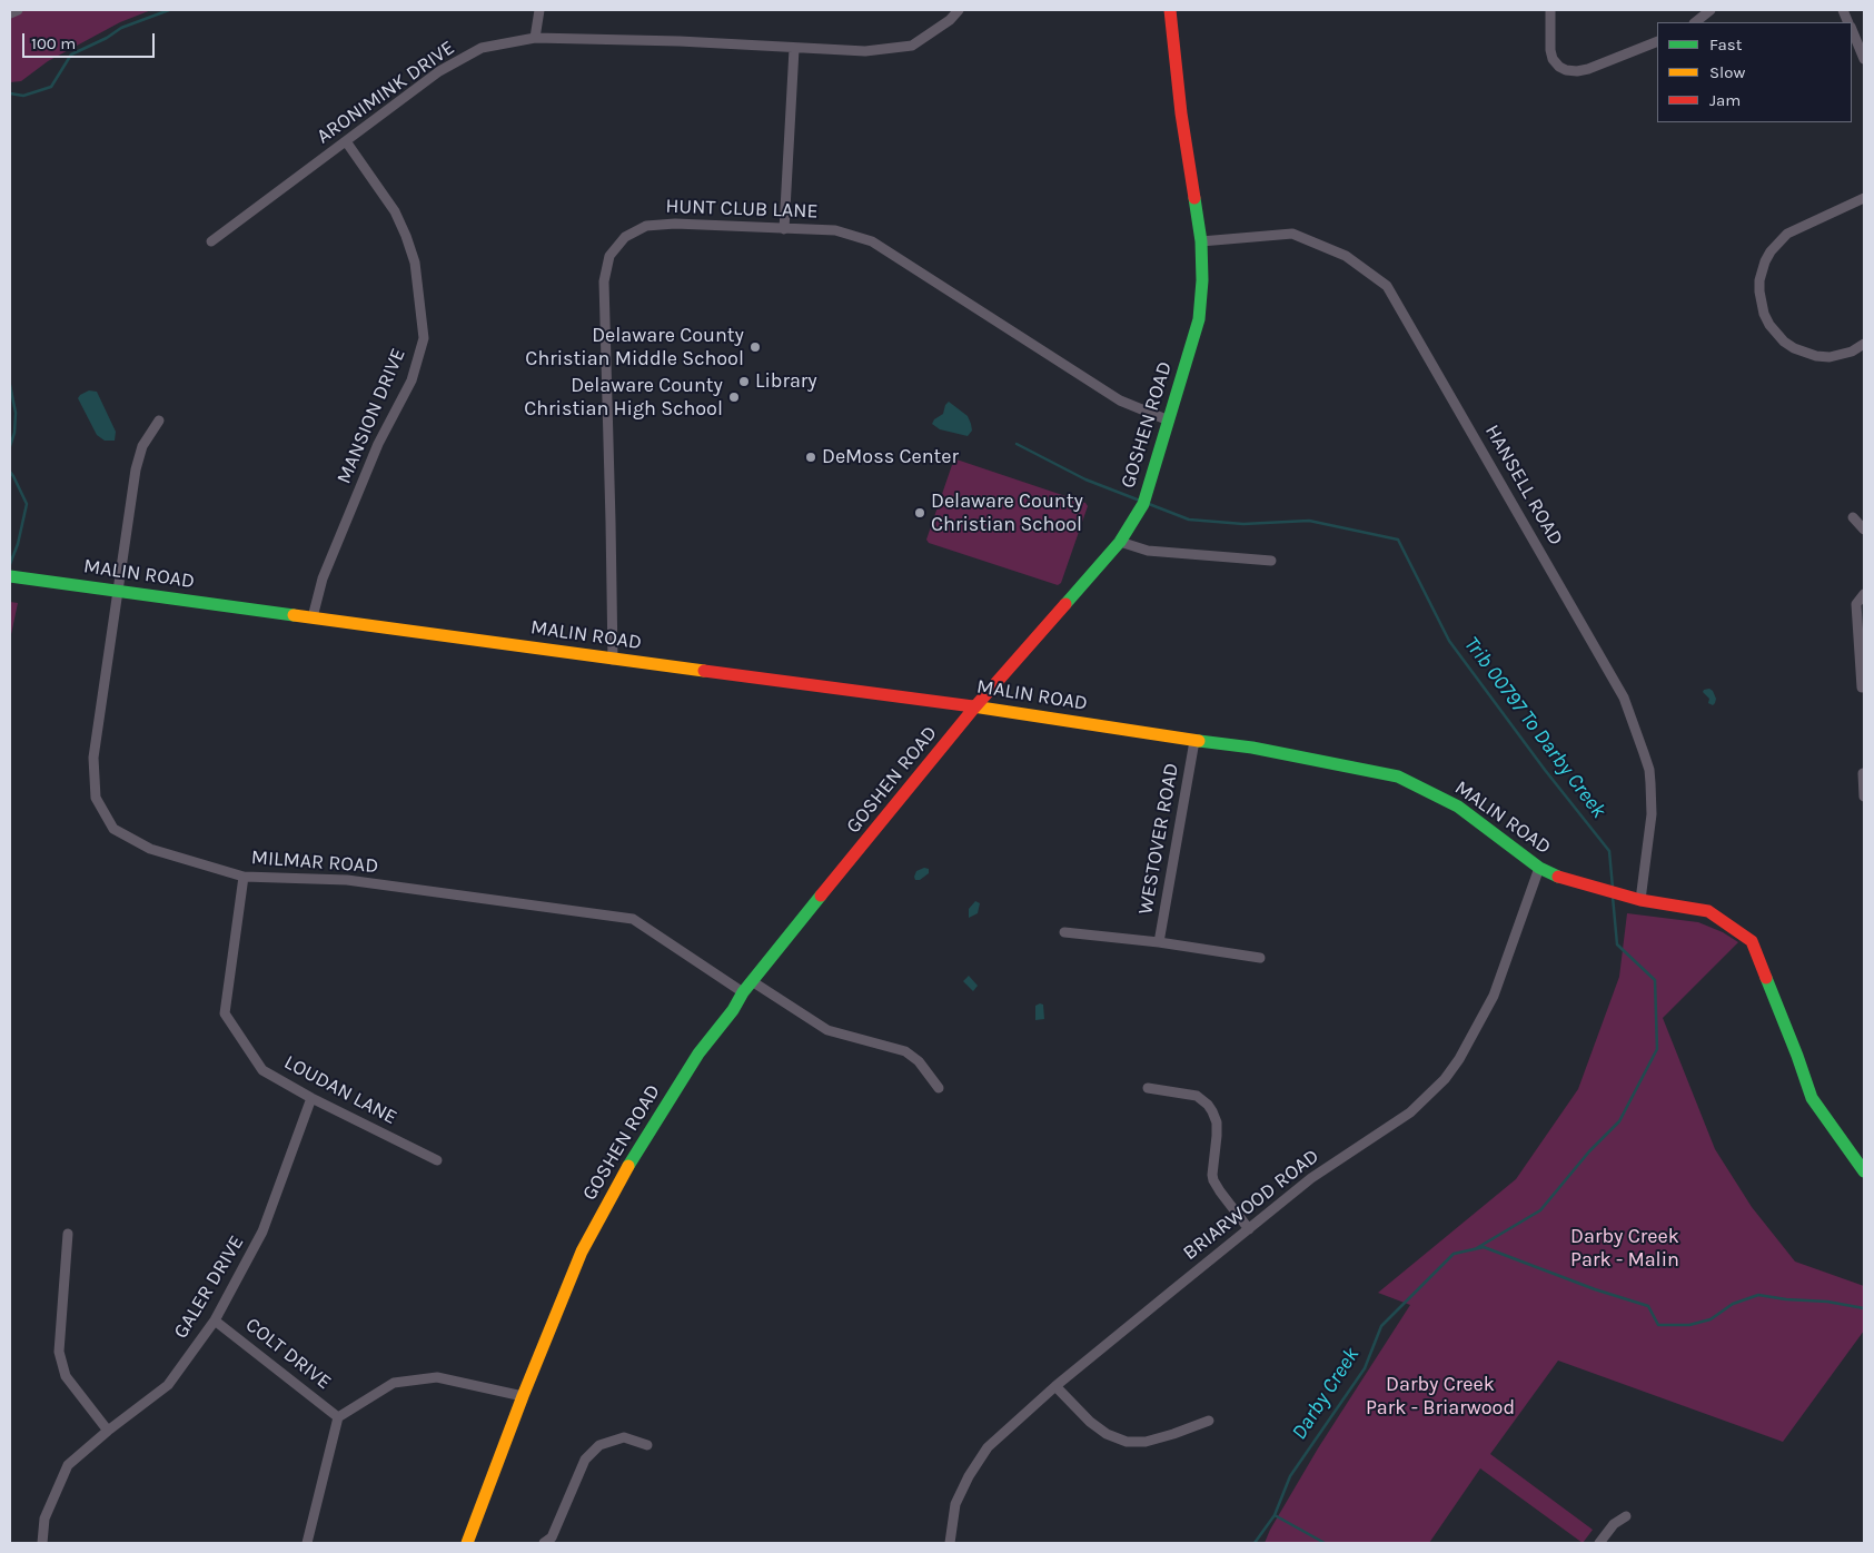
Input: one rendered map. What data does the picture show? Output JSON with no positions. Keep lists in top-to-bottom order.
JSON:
{
  "streets": {
    "street": [
      "ARONIMINK DRIVE",
      "HUNT CLUB LANE",
      "MANSION DRIVE",
      "GOSHEN ROAD",
      "HANSELL ROAD",
      "MALIN ROAD",
      "WESTOVER ROAD",
      "MILMAR ROAD",
      "LOUDAN LANE",
      "BRIARWOOD ROAD",
      "GALER DRIVE",
      "COLT DRIVE"
    ]
  },
  "crossings": [
    ["ARONIMINK DRIVE", "MANSION DRIVE"],
    ["HUNT CLUB LANE", "GOSHEN ROAD"],
    ["HUNT CLUB LANE", "MALIN ROAD"],
    ["MANSION DRIVE", "MALIN ROAD"],
    ["GOSHEN ROAD", "HANSELL ROAD"],
    ["GOSHEN ROAD", "MALIN ROAD"],
    ["GOSHEN ROAD", "MILMAR ROAD"],
    ["HANSELL ROAD", "MALIN ROAD"],
    ["MALIN ROAD", "WESTOVER ROAD"],
    ["MALIN ROAD", "MILMAR ROAD"],
    ["MALIN ROAD", "BRIARWOOD ROAD"],
    ["MILMAR ROAD", "LOUDAN LANE"],
    ["LOUDAN LANE", "GALER DRIVE"],
    ["GALER DRIVE", "COLT DRIVE"]
  ],
  "water": ["Trib 00797 To Darby Creek", "Darby Creek"],
  "parks": ["Darby Creek Park - Malin", "Darby Creek Park - Briarwood"],
  "places": [
    "Delaware County Christian Middle School",
    "Library",
    "Delaware County Christian High School",
    "DeMoss Center",
    "Delaware County Christian School"
  ],
  "legend": ["Fast", "Slow", "Jam"],
  "scale_bar": "100 m"
}
